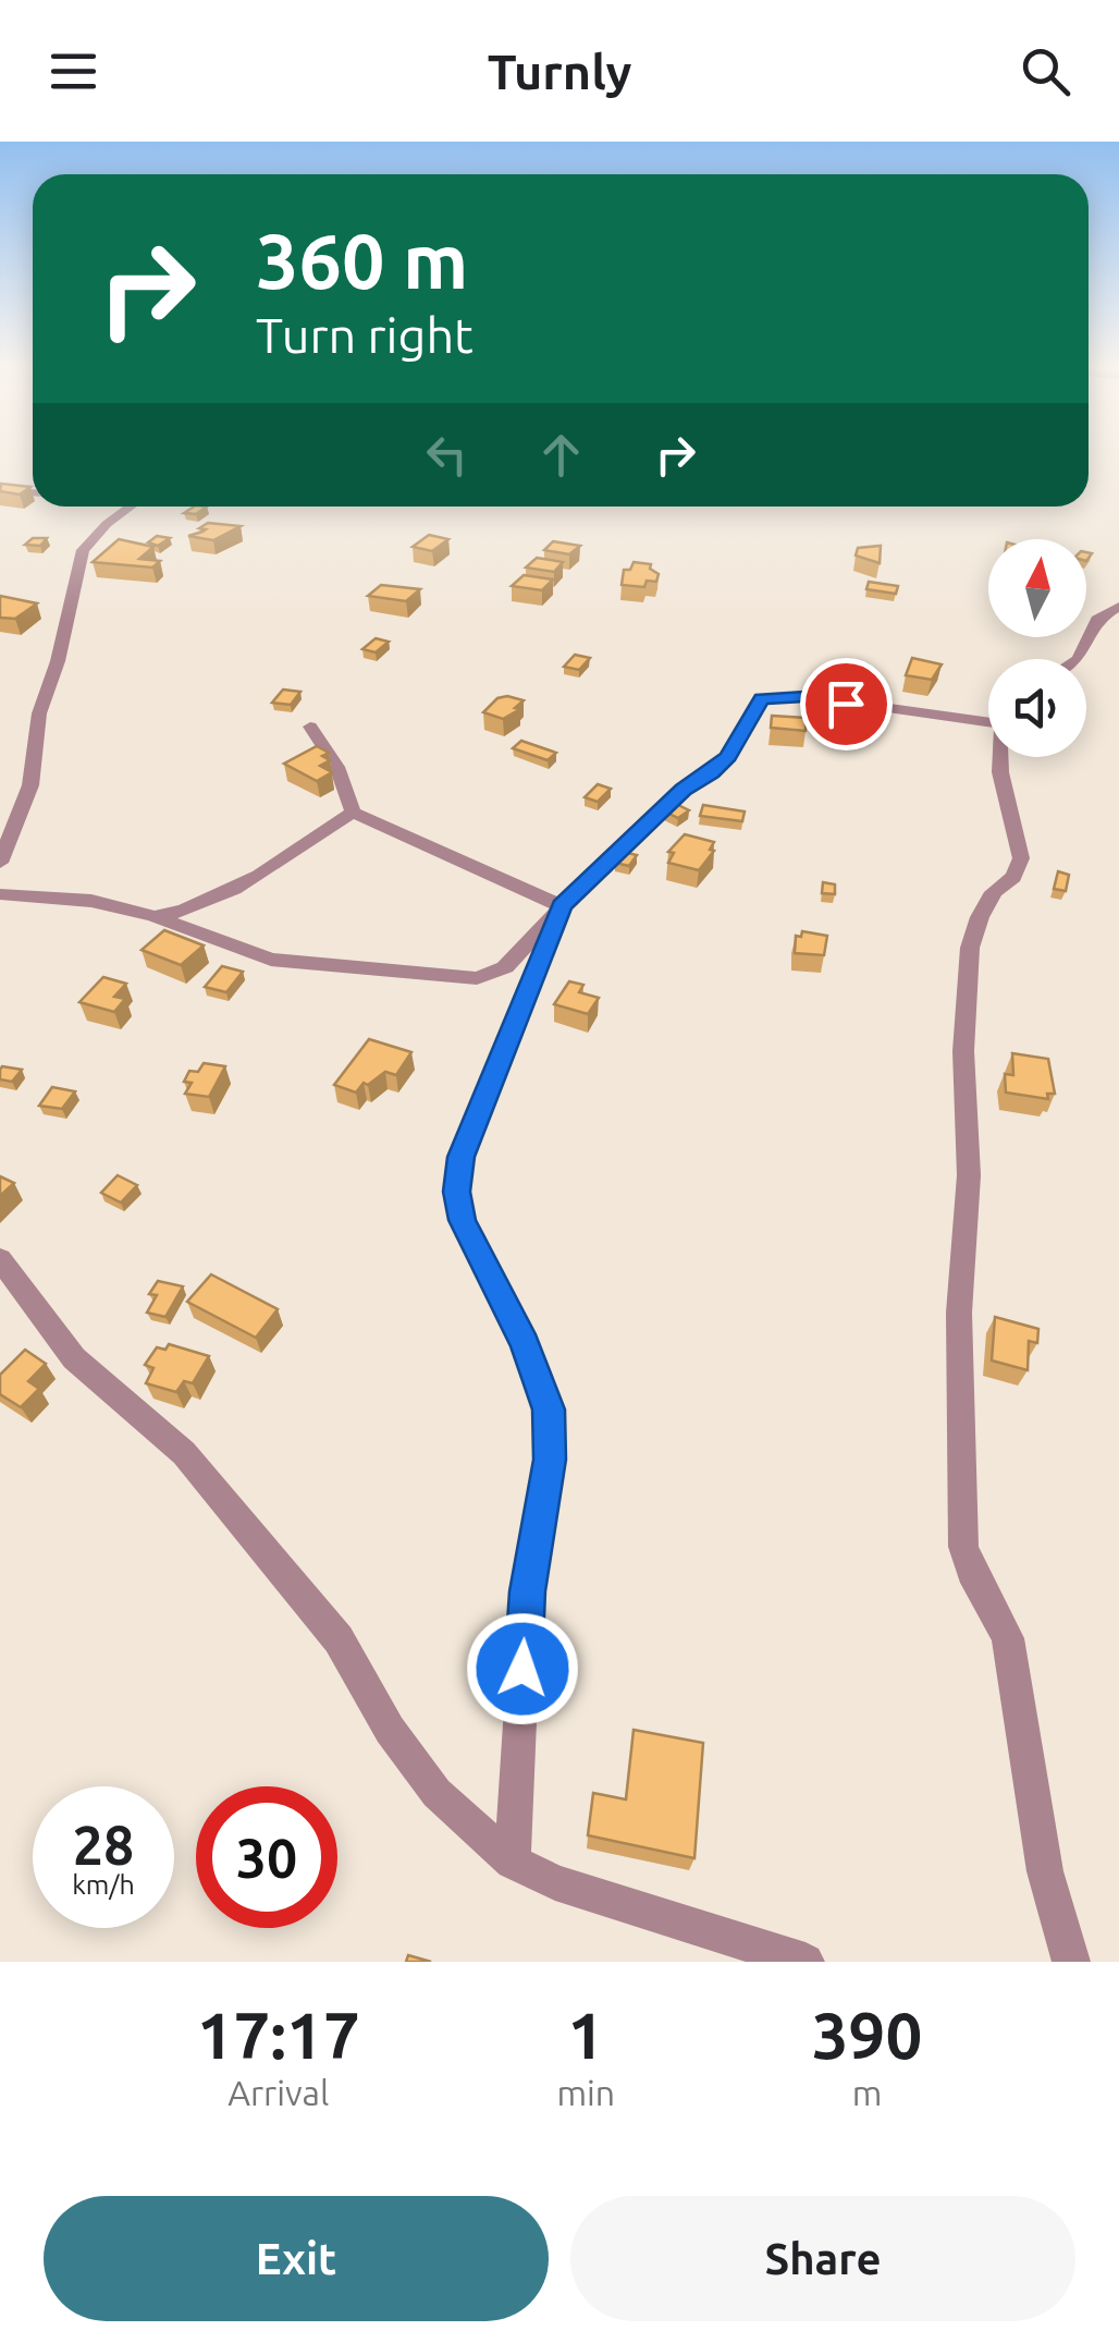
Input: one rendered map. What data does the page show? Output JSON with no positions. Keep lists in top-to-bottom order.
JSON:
{
  "north": "top",
  "page": {
    "header": "Turnly",
    "turn": ["360 m", "Turn right"],
    "speed": "28 km/h",
    "limit": "30",
    "eta": [
      "17:17",
      "Arrival",
      "1",
      "min",
      "390",
      "m"
    ],
    "buttons": ["Exit", "Share"]
  }
}
